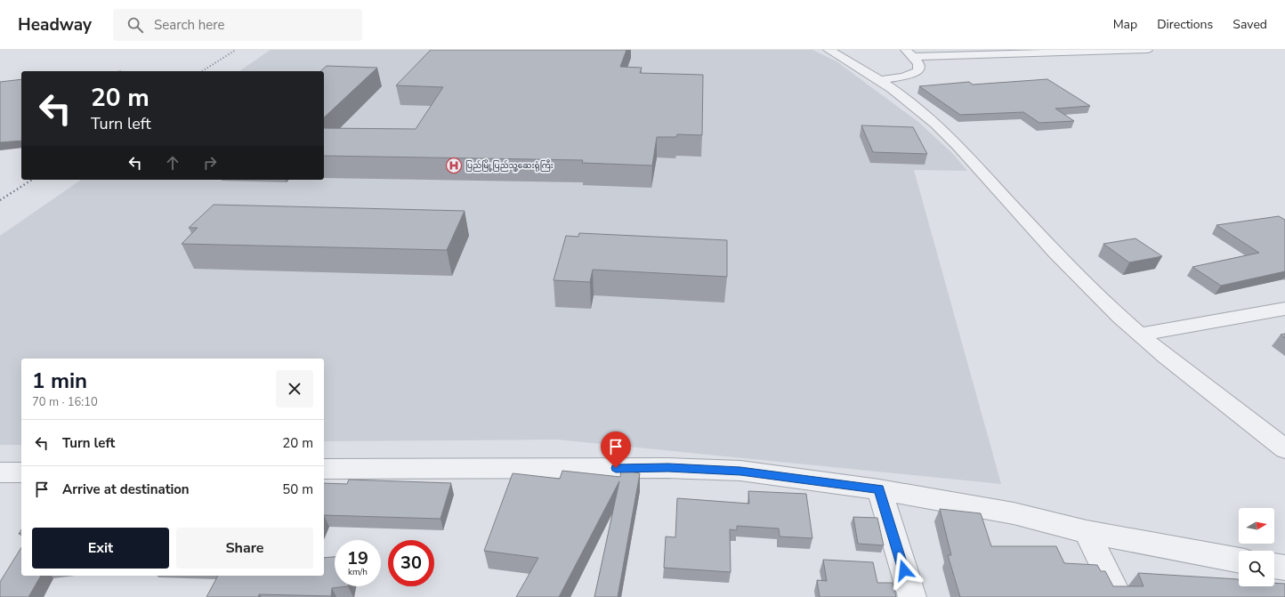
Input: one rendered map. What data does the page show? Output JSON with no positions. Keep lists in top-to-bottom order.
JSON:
{
  "places": {
    "hospital": ["ပြည်မြို့ပြည်သူ့ဆေးရုံကြီး"]
  },
  "north": "right",
  "page": {
    "header": "Headway",
    "search": "Search here",
    "nav": ["Map", "Directions", "Saved"],
    "turn": ["20 m", "Turn left"],
    "heading": ["1 min", "70 m · 16:10"],
    "list": [
      {
        "name": "Turn left",
        "value": "20 m"
      },
      {
        "name": "Arrive at destination",
        "value": "50 m"
      }
    ],
    "buttons": ["Exit", "Share"],
    "speed": "19 km/h",
    "limit": "30"
  }
}
